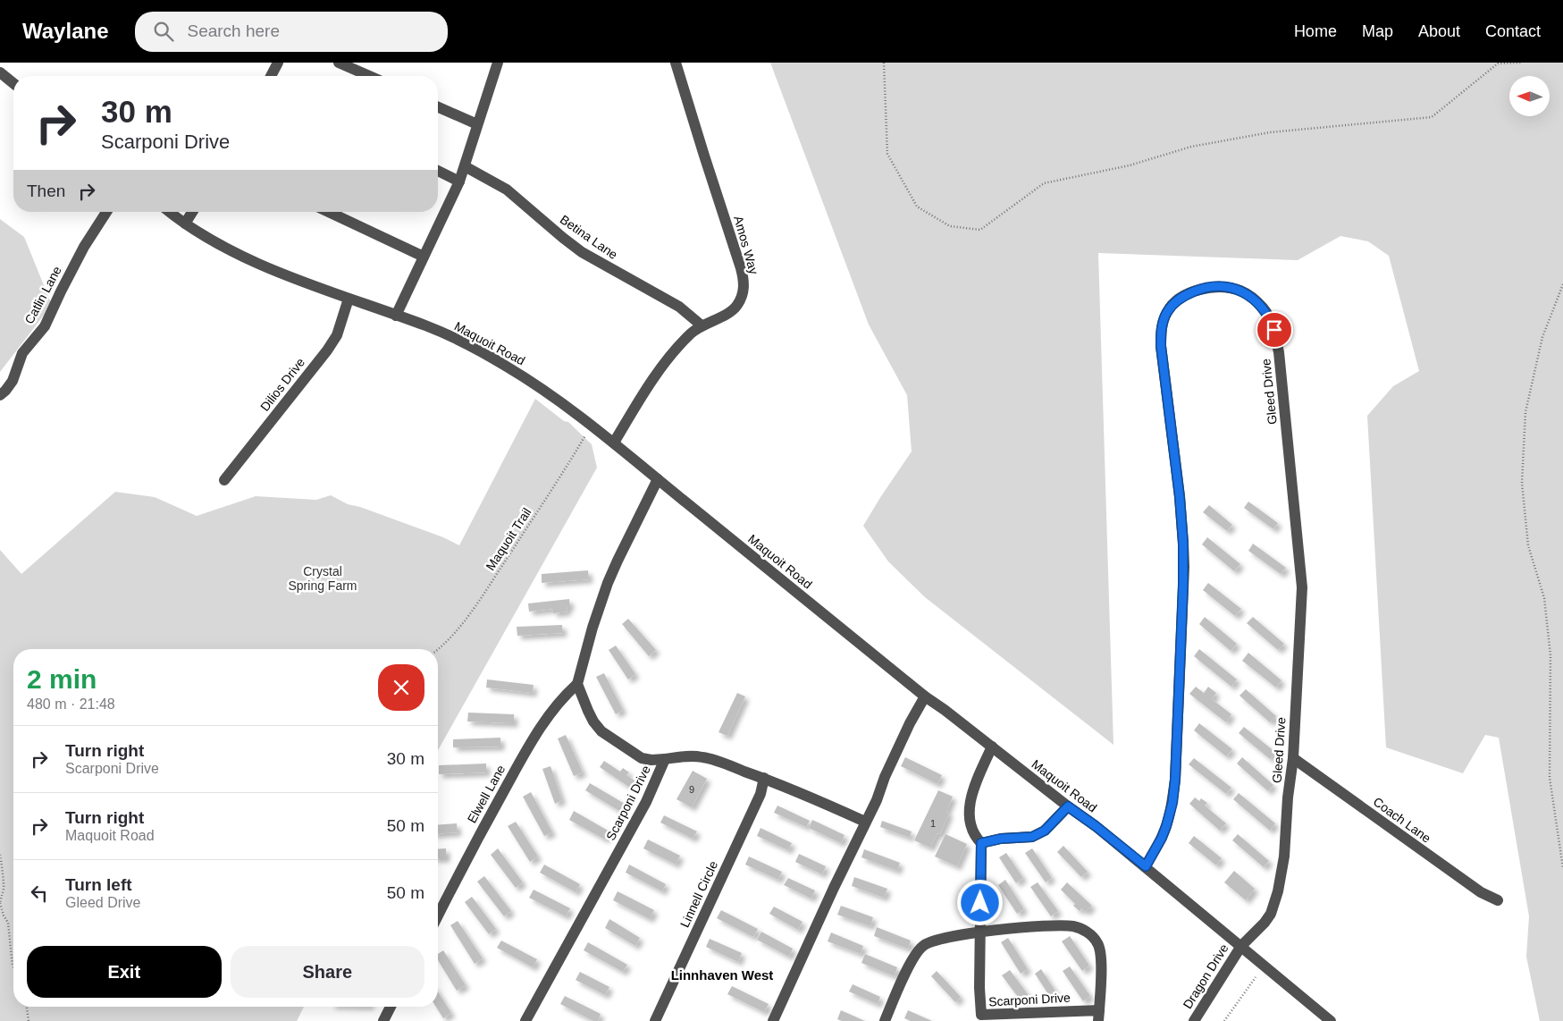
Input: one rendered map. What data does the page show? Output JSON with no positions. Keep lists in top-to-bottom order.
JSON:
{
  "streets": {
    "street": [
      "Betina Lane",
      "Amos Way",
      "Catlin Lane",
      "Maquoit Road",
      "Dilios Drive",
      "Gleed Drive",
      "Elwell Lane",
      "Scarponi Drive",
      "Coach Lane",
      "Linnell Circle",
      "Dragon Drive"
    ],
    "path": ["Maquoit Trail"]
  },
  "crossings": [
    ["Betina Lane", "Amos Way"],
    ["Amos Way", "Maquoit Road"],
    ["Maquoit Road", "Dilios Drive"],
    ["Maquoit Road", "Gleed Drive"],
    ["Maquoit Road", "Maquoit Trail"],
    ["Maquoit Road", "Dragon Drive"],
    ["Gleed Drive", "Coach Lane"],
    ["Gleed Drive", "Dragon Drive"],
    ["Elwell Lane", "Scarponi Drive"]
  ],
  "districts": ["Linnhaven West"],
  "parks": ["Crystal Spring Farm"],
  "house_numbers": ["9", "1"],
  "north": "left",
  "page": {
    "header": "Waylane",
    "search": "Search here",
    "nav": [
      "Home",
      "Map",
      "About",
      "Contact"
    ],
    "turn": ["30 m", "Scarponi Drive"],
    "then": "Then",
    "heading": ["2 min", "480 m · 21:48"],
    "list": [
      {
        "name": "Turn right",
        "note": "Scarponi Drive",
        "value": "30 m"
      },
      {
        "name": "Turn right",
        "note": "Maquoit Road",
        "value": "50 m"
      },
      {
        "name": "Turn left",
        "note": "Gleed Drive",
        "value": "50 m"
      }
    ],
    "buttons": ["Exit", "Share"]
  }
}
